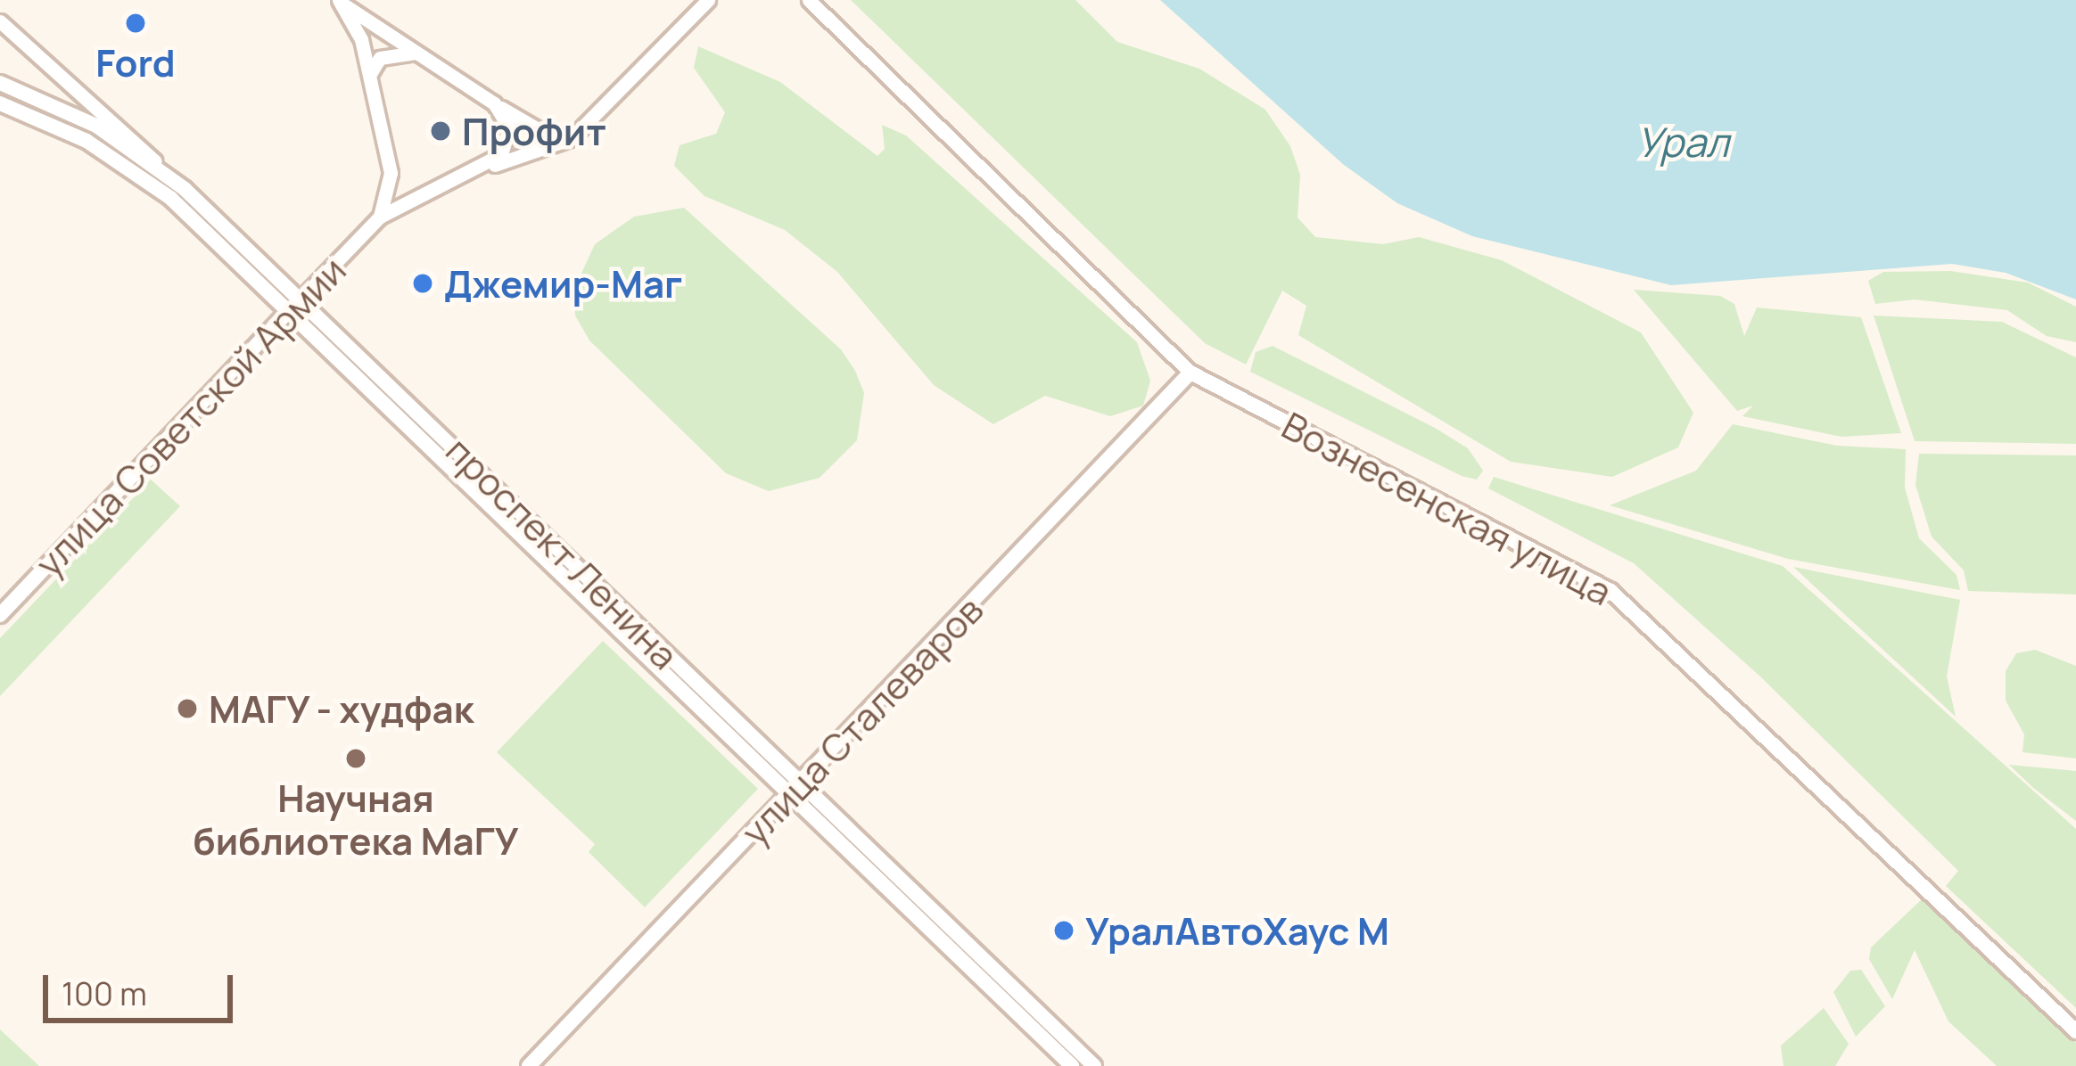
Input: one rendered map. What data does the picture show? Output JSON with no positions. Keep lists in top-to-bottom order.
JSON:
{
  "streets": {
    "main road": [
      "улица Советской Армии",
      "Вознесенская улица",
      "проспект Ленина",
      "улица Сталеваров"
    ]
  },
  "crossings": [
    ["улица Советской Армии", "проспект Ленина"],
    ["Вознесенская улица", "улица Сталеваров"],
    ["проспект Ленина", "улица Сталеваров"]
  ],
  "water": ["Урал"],
  "places": [
    "Ford",
    "Профит",
    "Джемир-Маг",
    "МАГУ - худфак",
    "Научная библиотека МаГУ",
    "УралАвтоХаус М"
  ],
  "scale_bar": "100 m"
}
